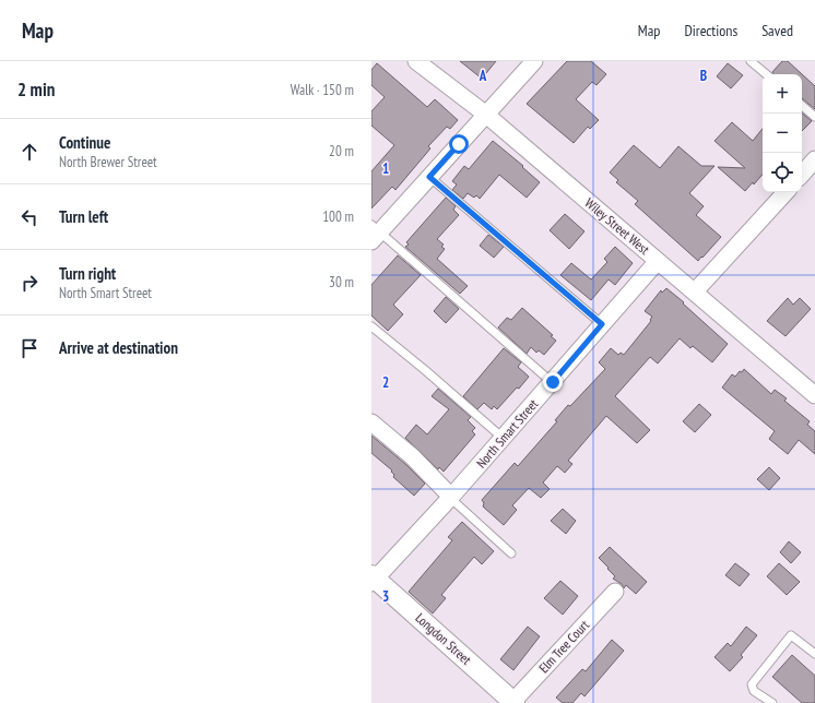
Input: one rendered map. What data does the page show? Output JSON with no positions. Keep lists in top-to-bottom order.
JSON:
{
  "streets": {
    "street": [
      "Wiley Street West",
      "North Smart Street",
      "Longdon Street",
      "Elm Tree Court"
    ]
  },
  "crossings": [
    ["Wiley Street West", "North Smart Street"],
    ["North Smart Street", "Longdon Street"],
    ["Longdon Street", "Elm Tree Court"]
  ],
  "page": {
    "header": "Map",
    "nav": ["Map", "Directions", "Saved"],
    "heading": ["2 min", "Walk · 150 m"],
    "map_buttons": ["+", "−"],
    "list": [
      ["Continue", "North Brewer Street", "20 m"],
      ["Turn left", "100 m"],
      ["Turn right", "North Smart Street", "30 m"],
      "Arrive at destination"
    ]
  },
  "grid": {
    "columns": ["A", "B"],
    "rows": ["1", "2", "3"]
  }
}
